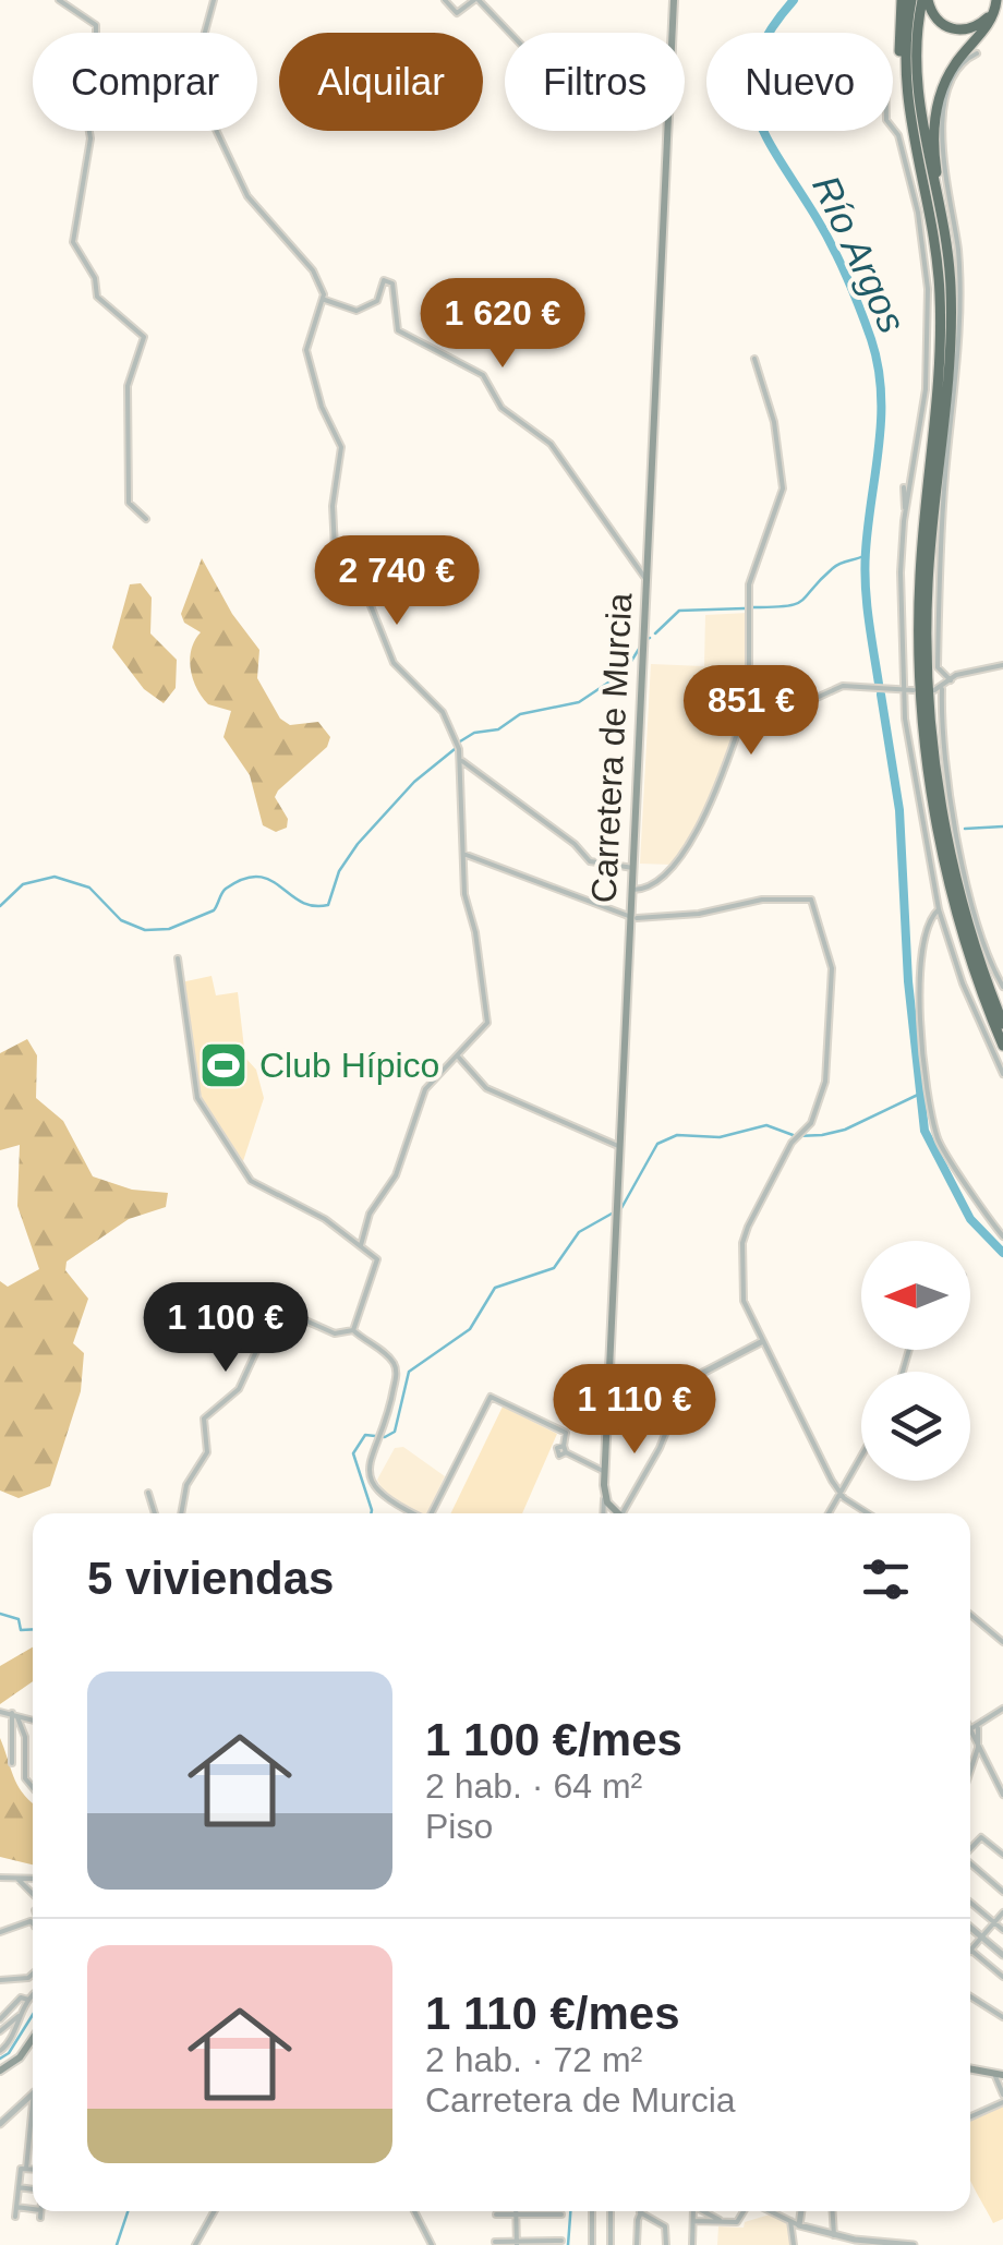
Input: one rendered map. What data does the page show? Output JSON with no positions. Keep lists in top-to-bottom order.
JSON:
{
  "streets": {
    "main road": ["Carretera de Murcia"]
  },
  "water": ["Río Argos"],
  "places": {
    "sports": ["Club Hípico"]
  },
  "north": "left",
  "page": {
    "chip": [
      "Comprar",
      "Alquilar",
      "Filtros",
      "Nuevo"
    ],
    "price": [
      "1 620 €",
      "2 740 €",
      "851 €",
      "1 100 €",
      "1 110 €"
    ],
    "heading": "5 viviendas",
    "list": [
      {
        "name": "1 100 €/mes",
        "note": "2 hab. · 64 m² · Piso"
      },
      {
        "name": "1 110 €/mes",
        "note": "2 hab. · 72 m² · Carretera de Murcia"
      }
    ]
  }
}
